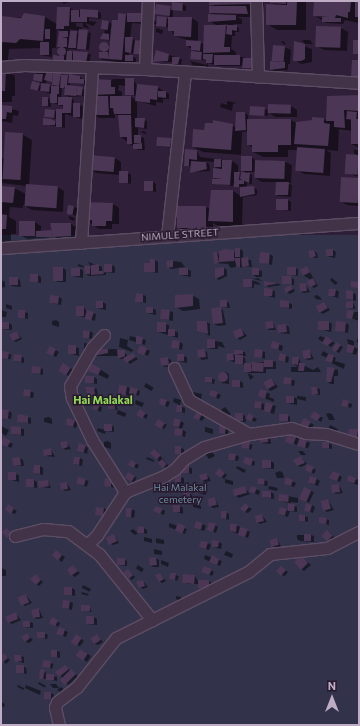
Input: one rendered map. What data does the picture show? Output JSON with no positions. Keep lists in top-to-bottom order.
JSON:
{
  "streets": {
    "street": ["NIMULE STREET"]
  },
  "districts": ["Hai Malakal"],
  "parks": ["Hai Malakal cemetery"],
  "north": "top"
}
